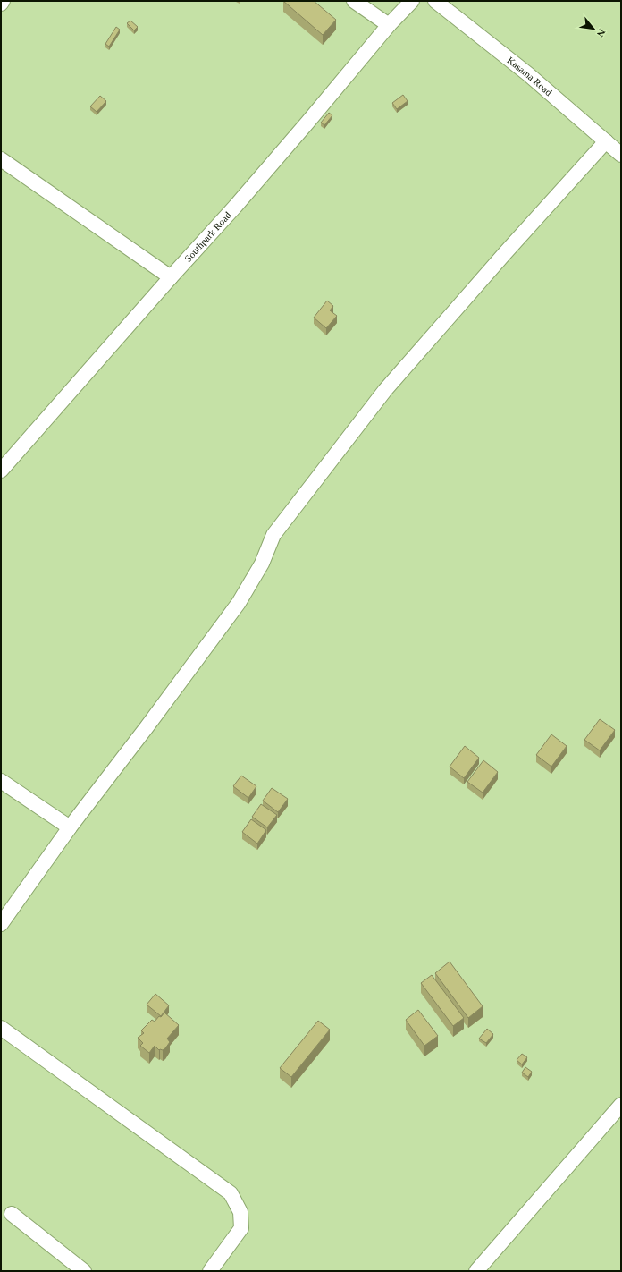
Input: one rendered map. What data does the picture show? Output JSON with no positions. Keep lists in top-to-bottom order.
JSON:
{
  "streets": {
    "street": ["Kasama Road", "Southpark Road"]
  },
  "north": "bottom right"
}
